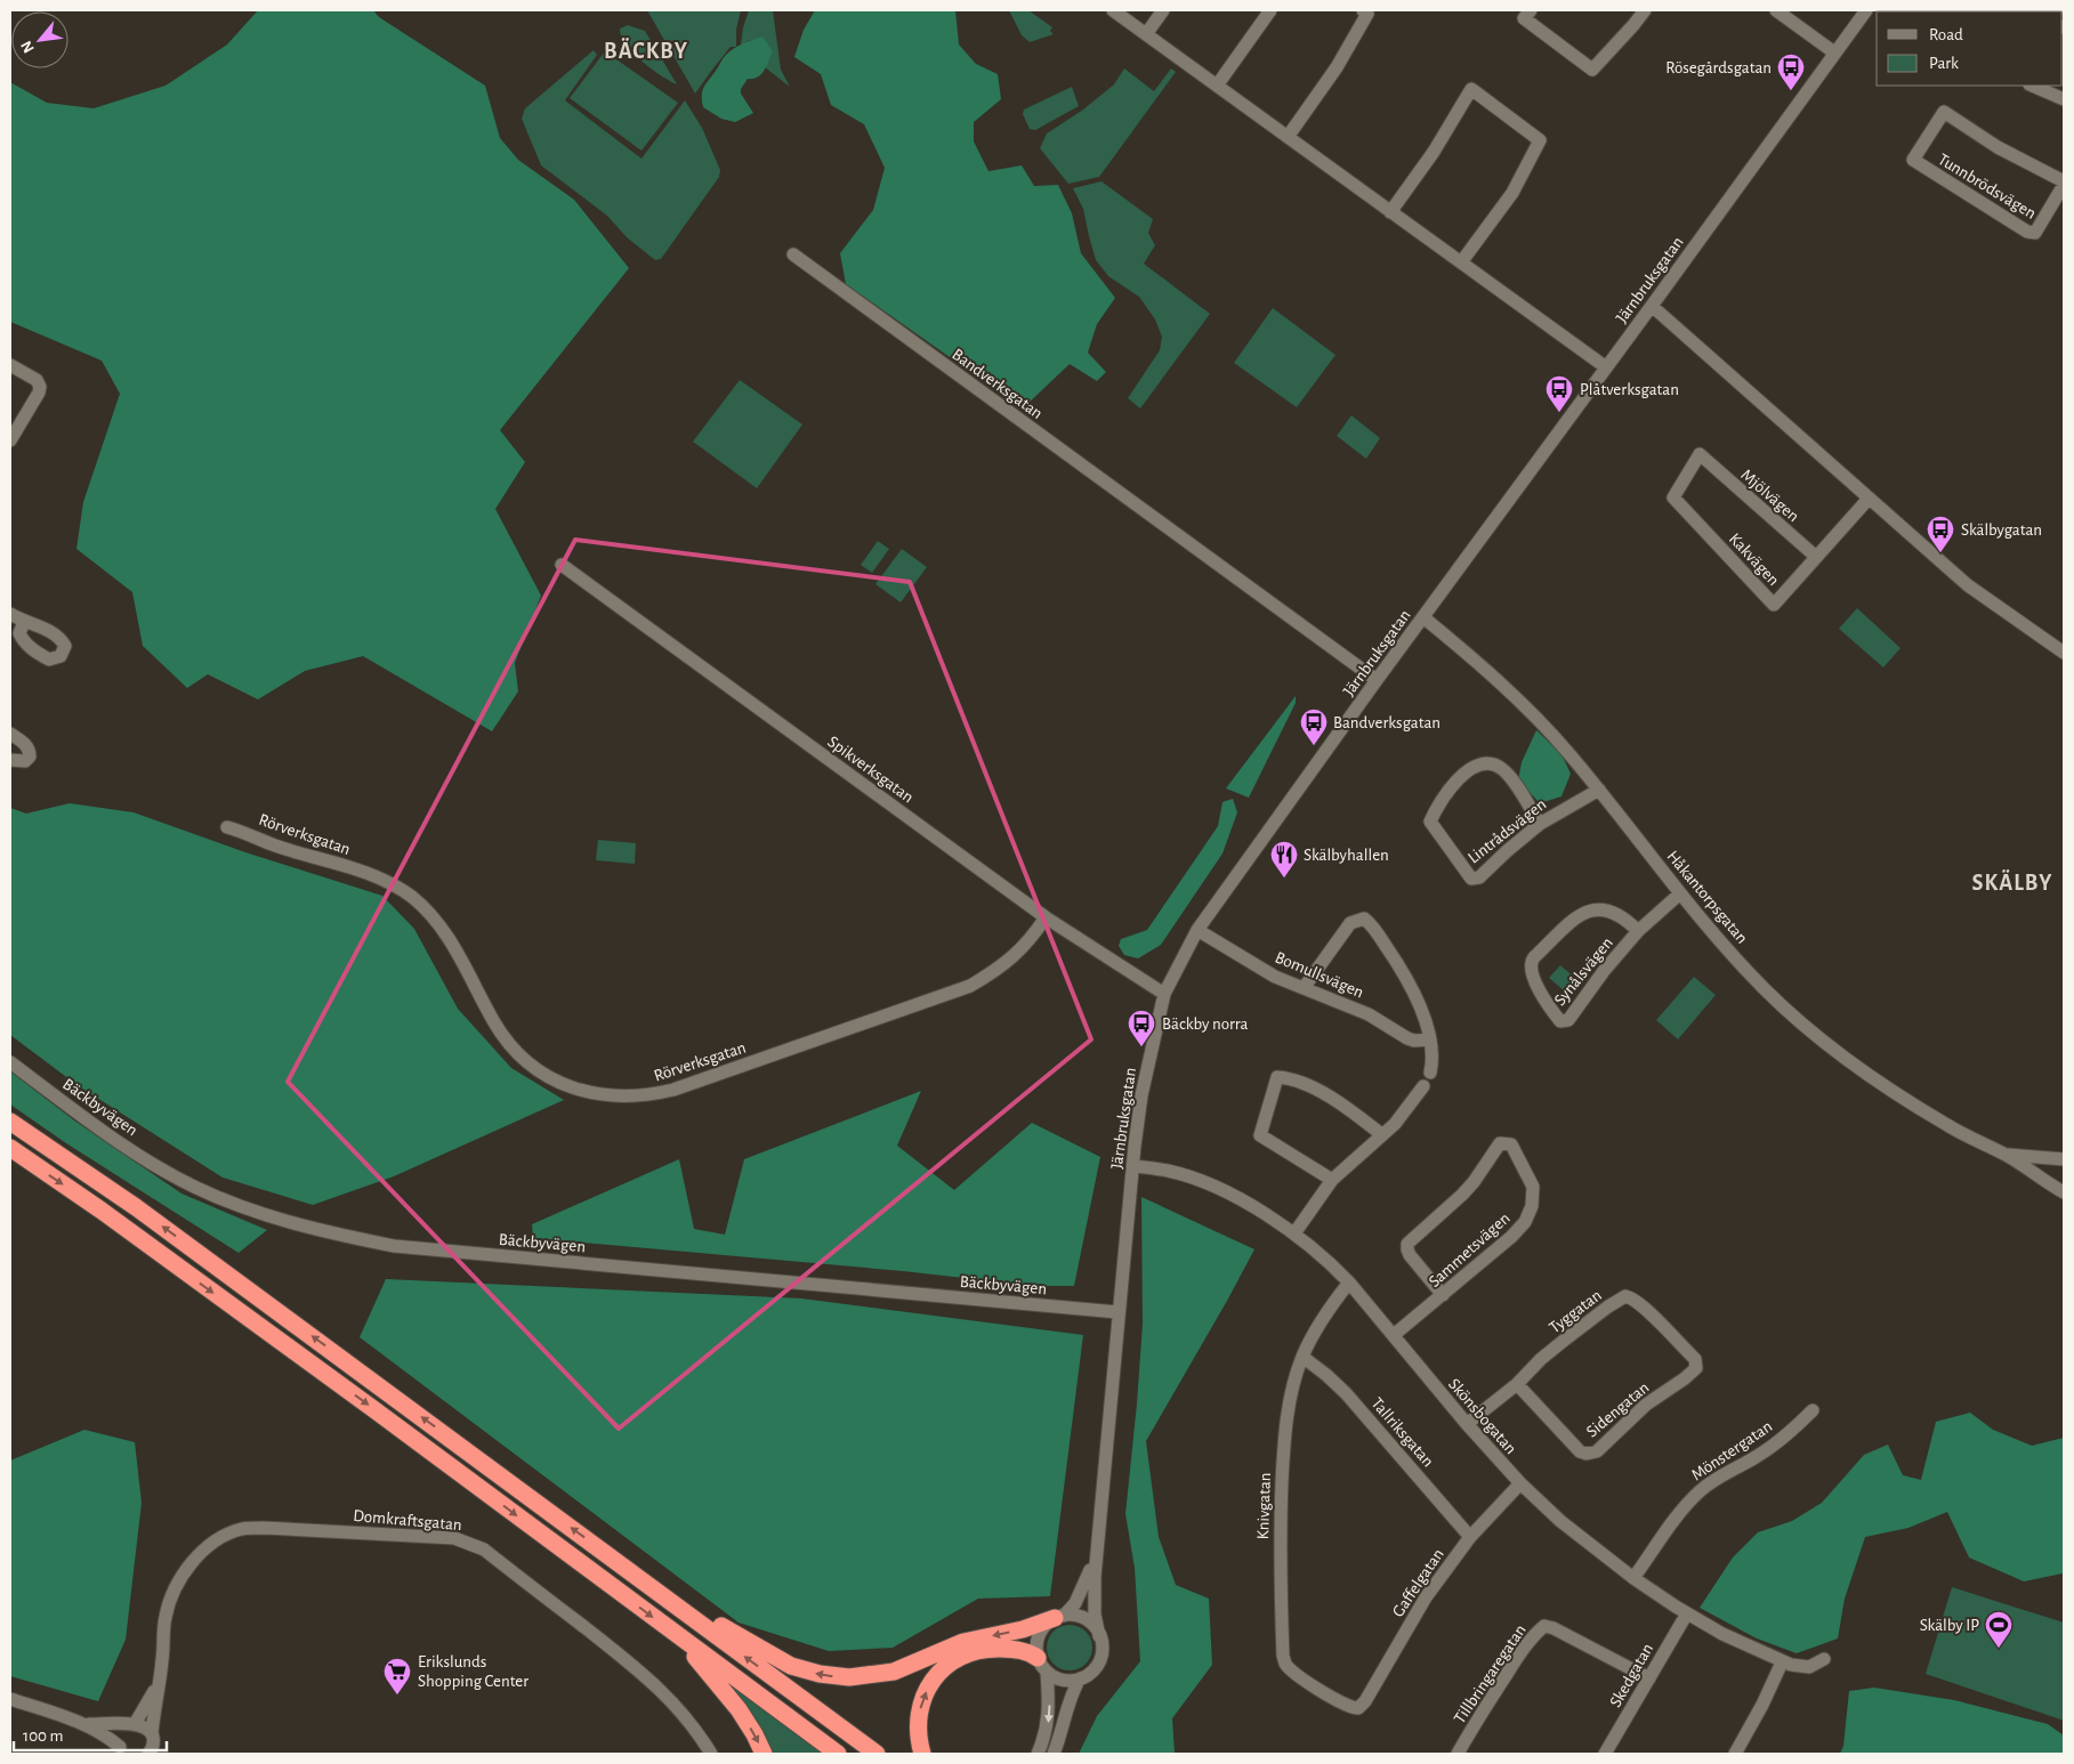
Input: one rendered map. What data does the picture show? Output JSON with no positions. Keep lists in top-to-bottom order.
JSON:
{
  "streets": {
    "street": [
      "Tunnbrödsvägen",
      "Järnbruksgatan",
      "Bandverksgatan",
      "Mjölvägen",
      "Kakvägen",
      "Spikverksgatan",
      "Lintrådsvägen",
      "Rörverksgatan",
      "Håkantorpsgatan",
      "Synålsvägen",
      "Bomullsvägen",
      "Bäckbyvägen",
      "Sammetsvägen",
      "Tyggatan",
      "Sidengatan",
      "Skönsbogatan",
      "Tallriksgatan",
      "Mönstergatan",
      "Knivgatan",
      "Domkraftsgatan",
      "Gaffelgatan",
      "Tillbringaregatan",
      "Skedgatan"
    ]
  },
  "crossings": [
    ["Järnbruksgatan", "Bandverksgatan"],
    ["Järnbruksgatan", "Spikverksgatan"],
    ["Järnbruksgatan", "Håkantorpsgatan"],
    ["Järnbruksgatan", "Bomullsvägen"],
    ["Järnbruksgatan", "Bäckbyvägen"],
    ["Järnbruksgatan", "Skönsbogatan"],
    ["Mjölvägen", "Kakvägen"],
    ["Spikverksgatan", "Rörverksgatan"],
    ["Lintrådsvägen", "Håkantorpsgatan"],
    ["Håkantorpsgatan", "Synålsvägen"],
    ["Sammetsvägen", "Skönsbogatan"],
    ["Tyggatan", "Sidengatan"],
    ["Tyggatan", "Skönsbogatan"],
    ["Skönsbogatan", "Mönstergatan"],
    ["Skönsbogatan", "Knivgatan"],
    ["Skönsbogatan", "Gaffelgatan"],
    ["Skönsbogatan", "Skedgatan"],
    ["Tallriksgatan", "Knivgatan"],
    ["Tallriksgatan", "Gaffelgatan"],
    ["Knivgatan", "Gaffelgatan"],
    ["Tillbringaregatan", "Skedgatan"]
  ],
  "districts": ["BÄCKBY", "SKÄLBY"],
  "places": {
    "bus stop": [
      "Rösegårdsgatan",
      "Plåtverksgatan",
      "Skälbygatan",
      "Bandverksgatan",
      "Bäckby norra"
    ],
    "restaurant": ["Skälbyhallen"],
    "sports": ["Skälby IP"],
    "supermarket": ["Erikslunds Shopping Center"]
  },
  "legend": ["Road", "Park"],
  "scale_bar": "100 m",
  "north": "bottom left"
}
